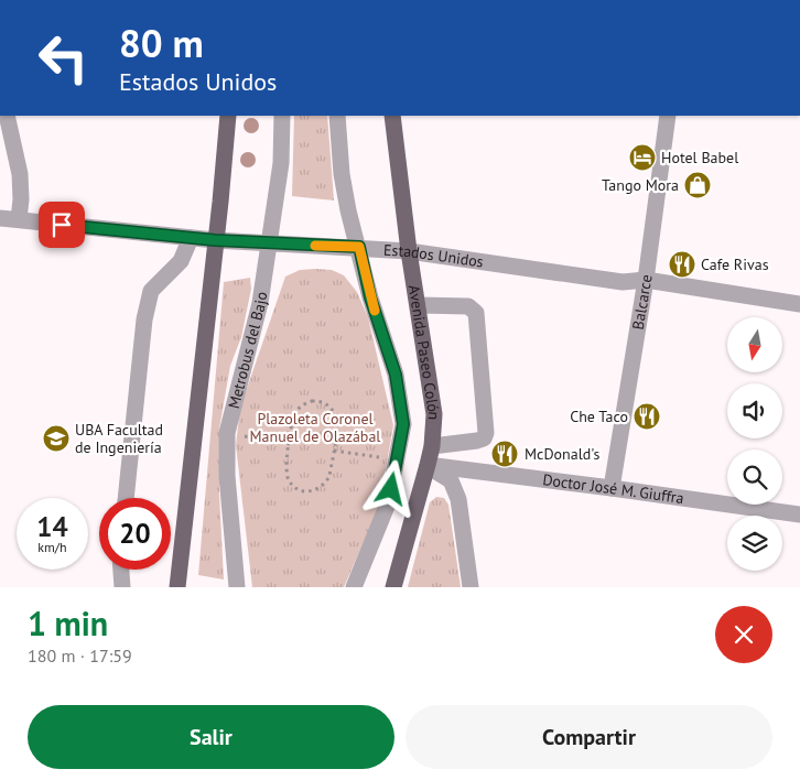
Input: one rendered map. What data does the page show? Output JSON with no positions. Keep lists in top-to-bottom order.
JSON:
{
  "streets": {
    "main road": ["Avenida Paseo Colón"],
    "street": [
      "Estados Unidos",
      "Balcarce",
      "Metrobus del Bajo",
      "Doctor José M. Giuffra"
    ]
  },
  "crossings": [
    ["Estados Unidos", "Balcarce"],
    ["Estados Unidos", "Metrobus del Bajo"],
    ["Estados Unidos", "Avenida Paseo Colón"],
    ["Balcarce", "Doctor José M. Giuffra"],
    ["Avenida Paseo Colón", "Doctor José M. Giuffra"]
  ],
  "parks": ["Plazoleta Coronel Manuel de Olazábal"],
  "places": {
    "hotel": ["Hotel Babel"],
    "shop": ["Tango Mora"],
    "restaurant": ["Cafe Rivas", "Che Taco", "McDonald's"],
    "school or university": ["UBA Facultad de Ingeniería"]
  },
  "north": "bottom",
  "page": {
    "turn": ["80 m", "Estados Unidos"],
    "speed": "14 km/h",
    "limit": "20",
    "heading": ["1 min", "180 m · 17:59"],
    "buttons": ["Salir", "Compartir"]
  }
}
